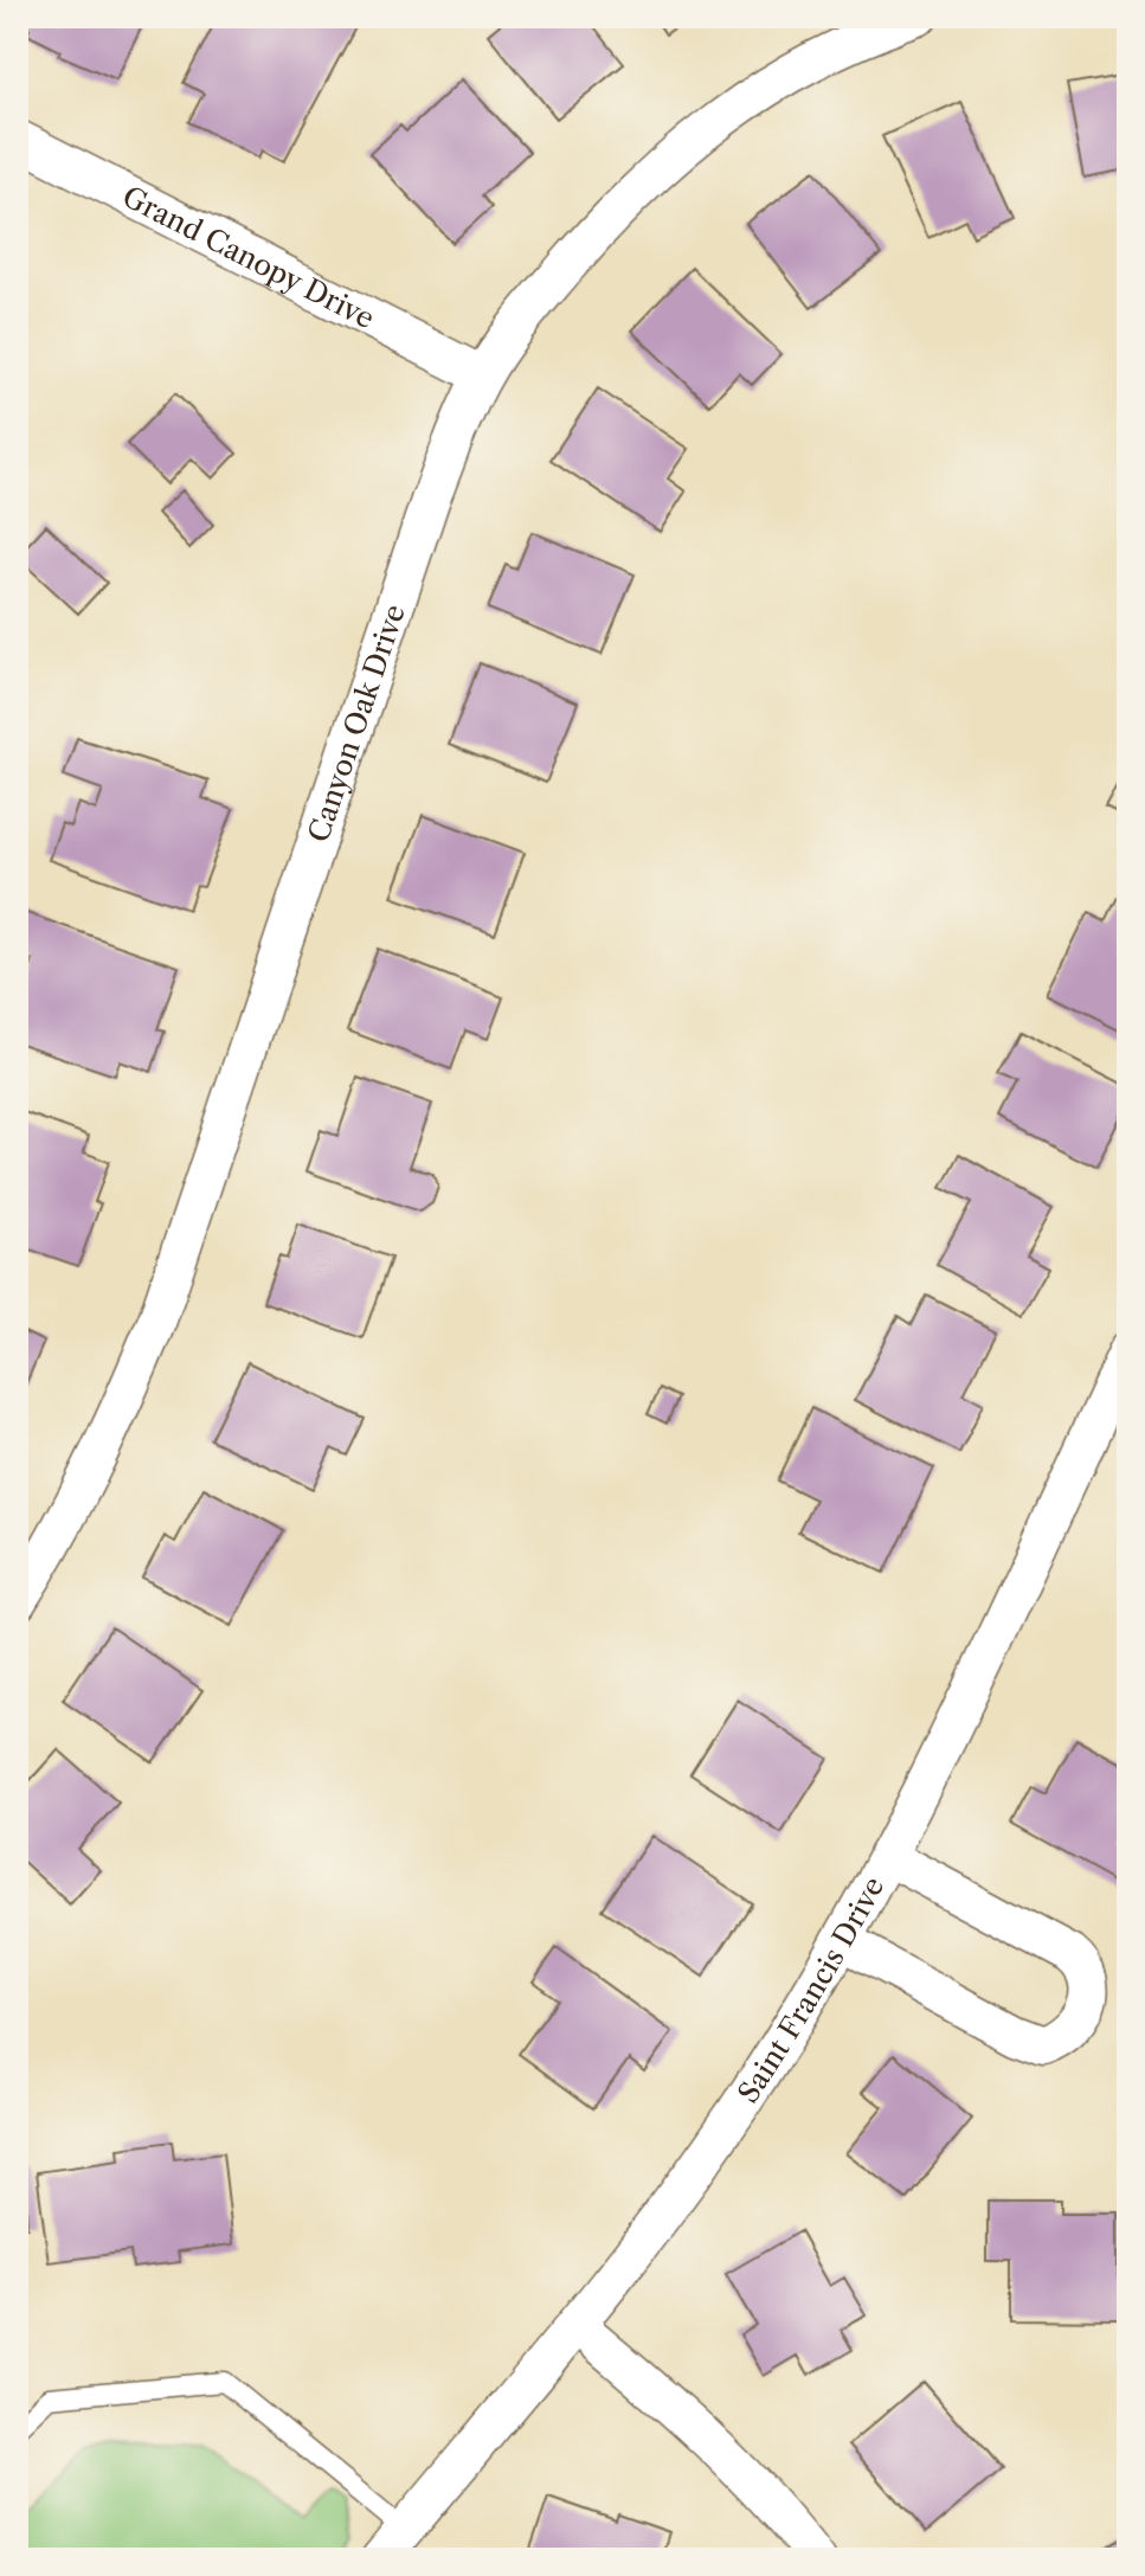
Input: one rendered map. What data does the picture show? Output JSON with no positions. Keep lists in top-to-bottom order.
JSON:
{
  "streets": {
    "street": ["Grand Canopy Drive", "Canyon Oak Drive", "Saint Francis Drive"]
  },
  "crossings": [
    ["Grand Canopy Drive", "Canyon Oak Drive"]
  ]
}
